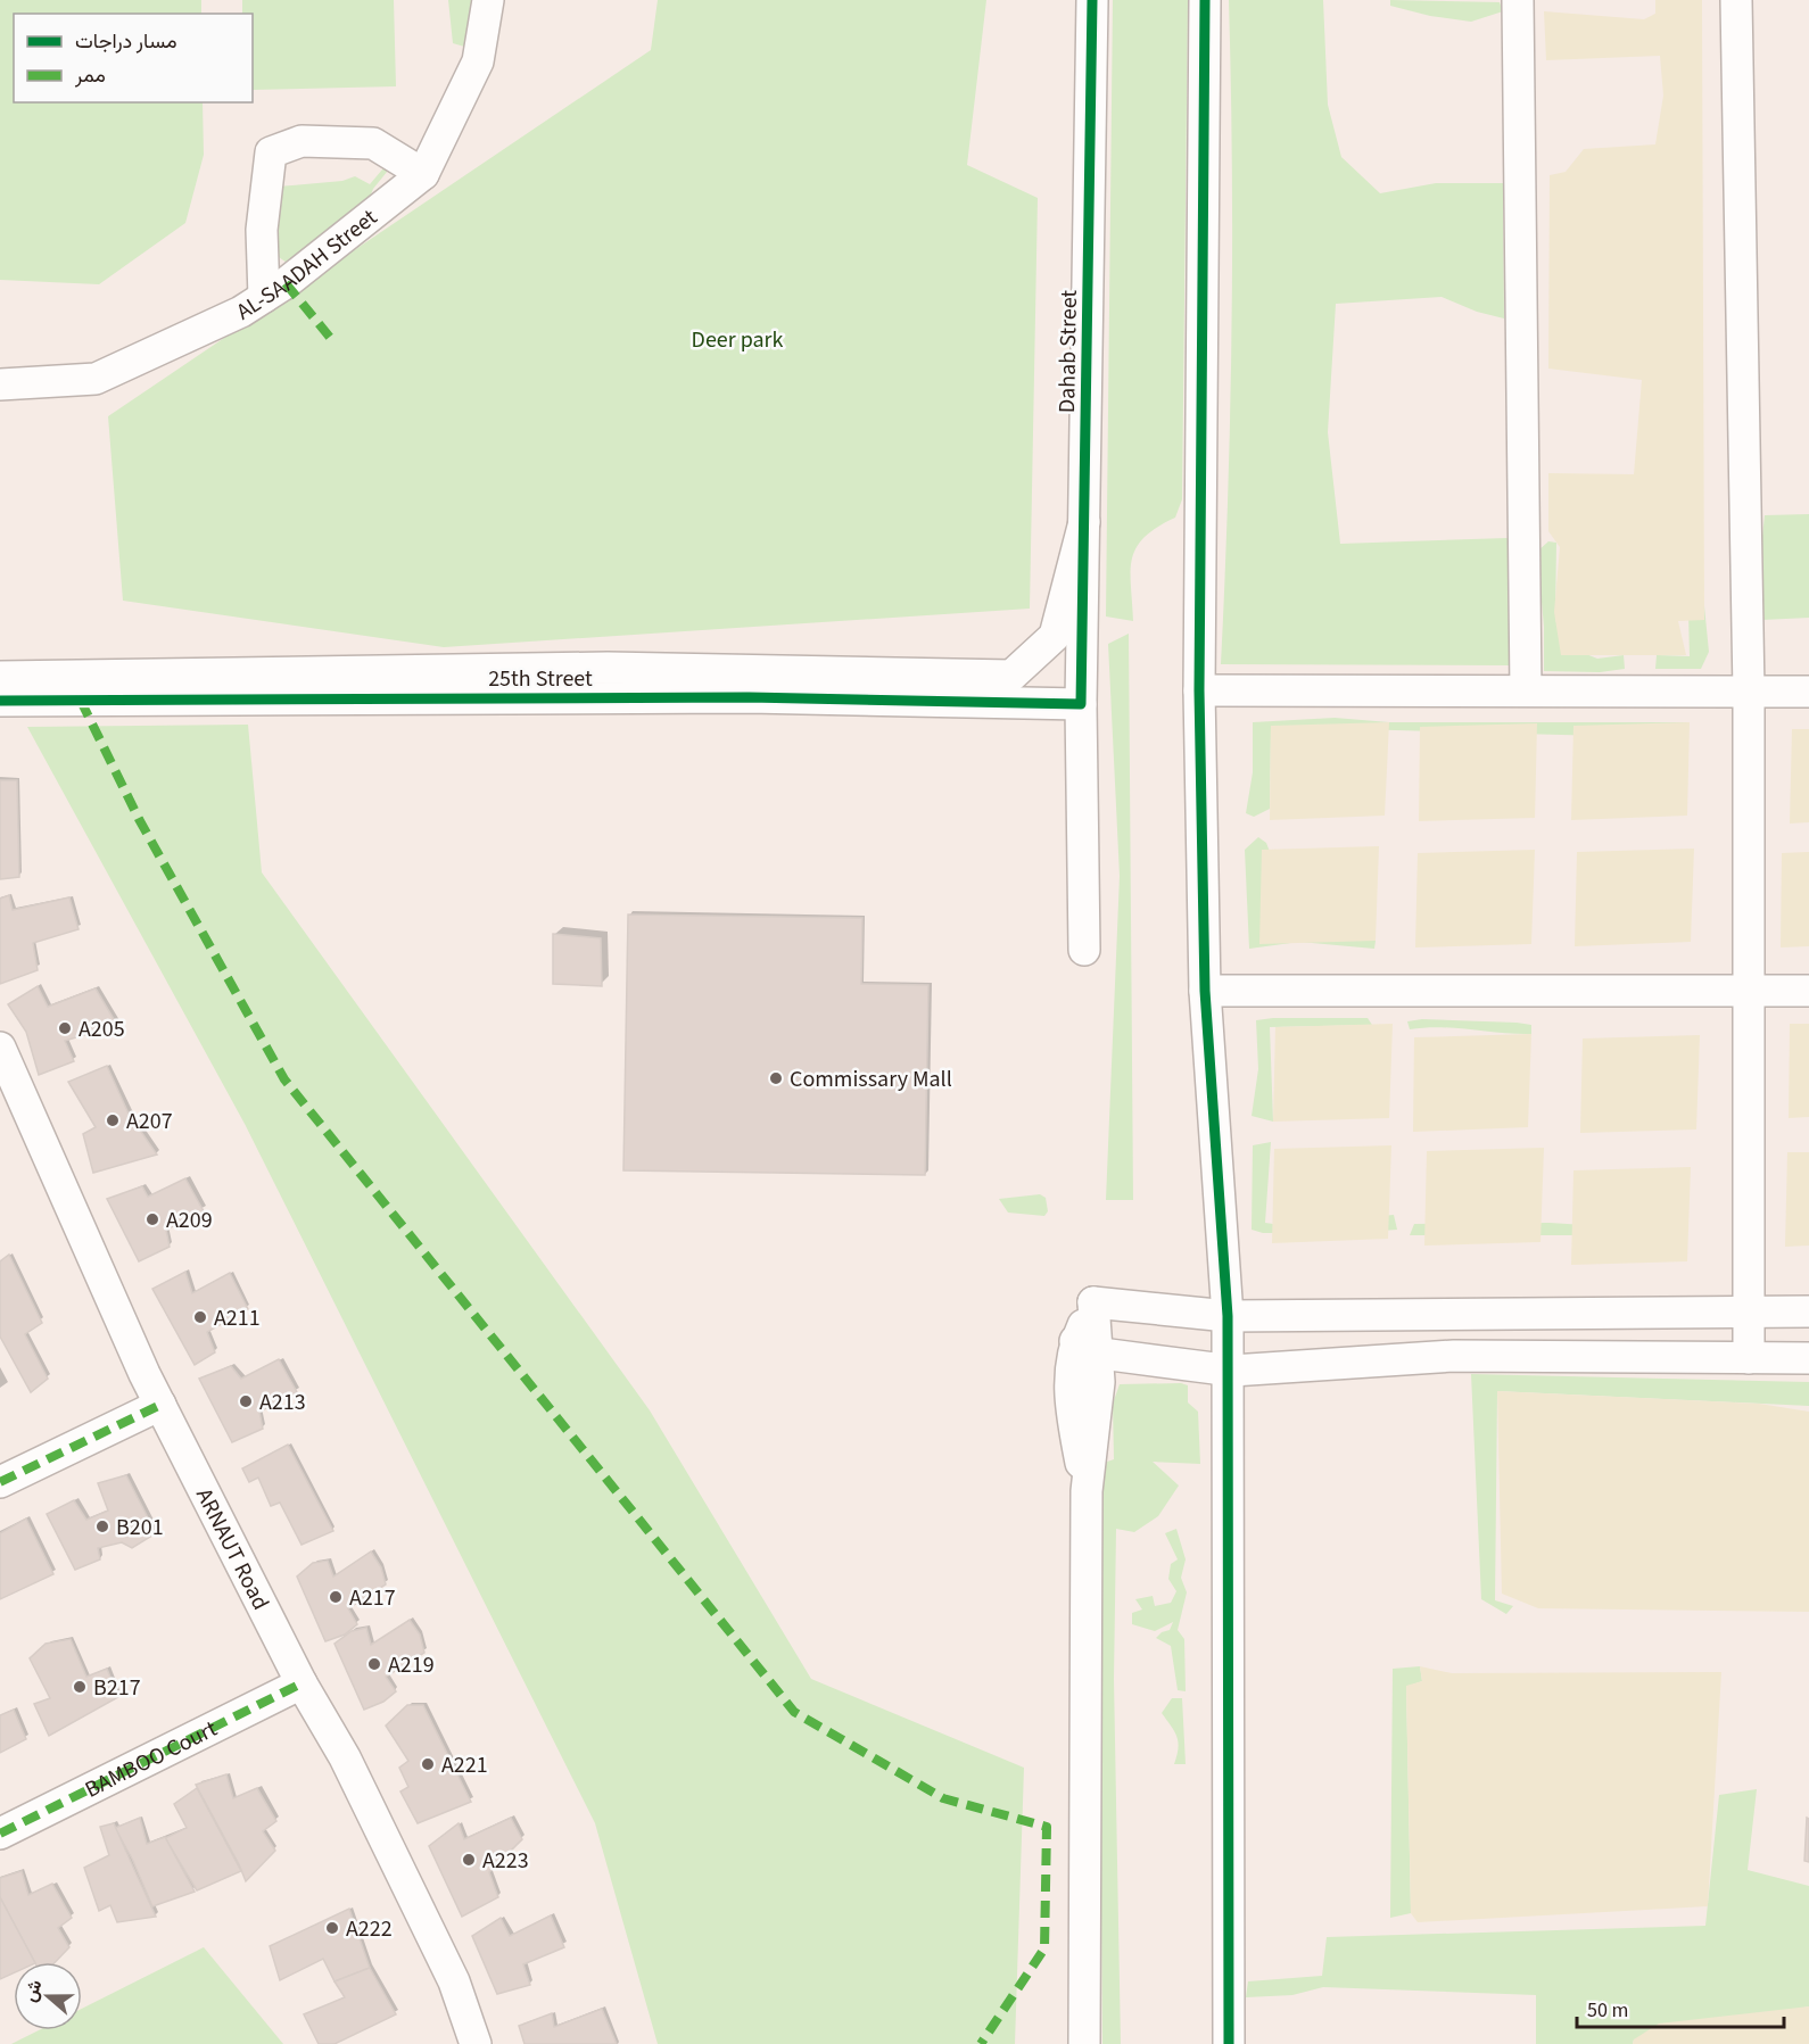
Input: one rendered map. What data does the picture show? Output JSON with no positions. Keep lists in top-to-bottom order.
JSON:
{
  "streets": {
    "street": [
      "AL-SAADAH Street",
      "Dahab Street",
      "25th Street",
      "ARNAUT Road",
      "BAMBOO Court"
    ]
  },
  "crossings": [
    ["Dahab Street", "25th Street"],
    ["ARNAUT Road", "BAMBOO Court"]
  ],
  "parks": ["Deer park"],
  "places": [
    "A205",
    "Commissary Mall",
    "A207",
    "A209",
    "A211",
    "A213",
    "B201",
    "A217",
    "A219",
    "B217",
    "A221",
    "A223",
    "A222"
  ],
  "legend": ["مسار دراجات", "ممر"],
  "scale_bar": "50 m",
  "north": "left"
}
